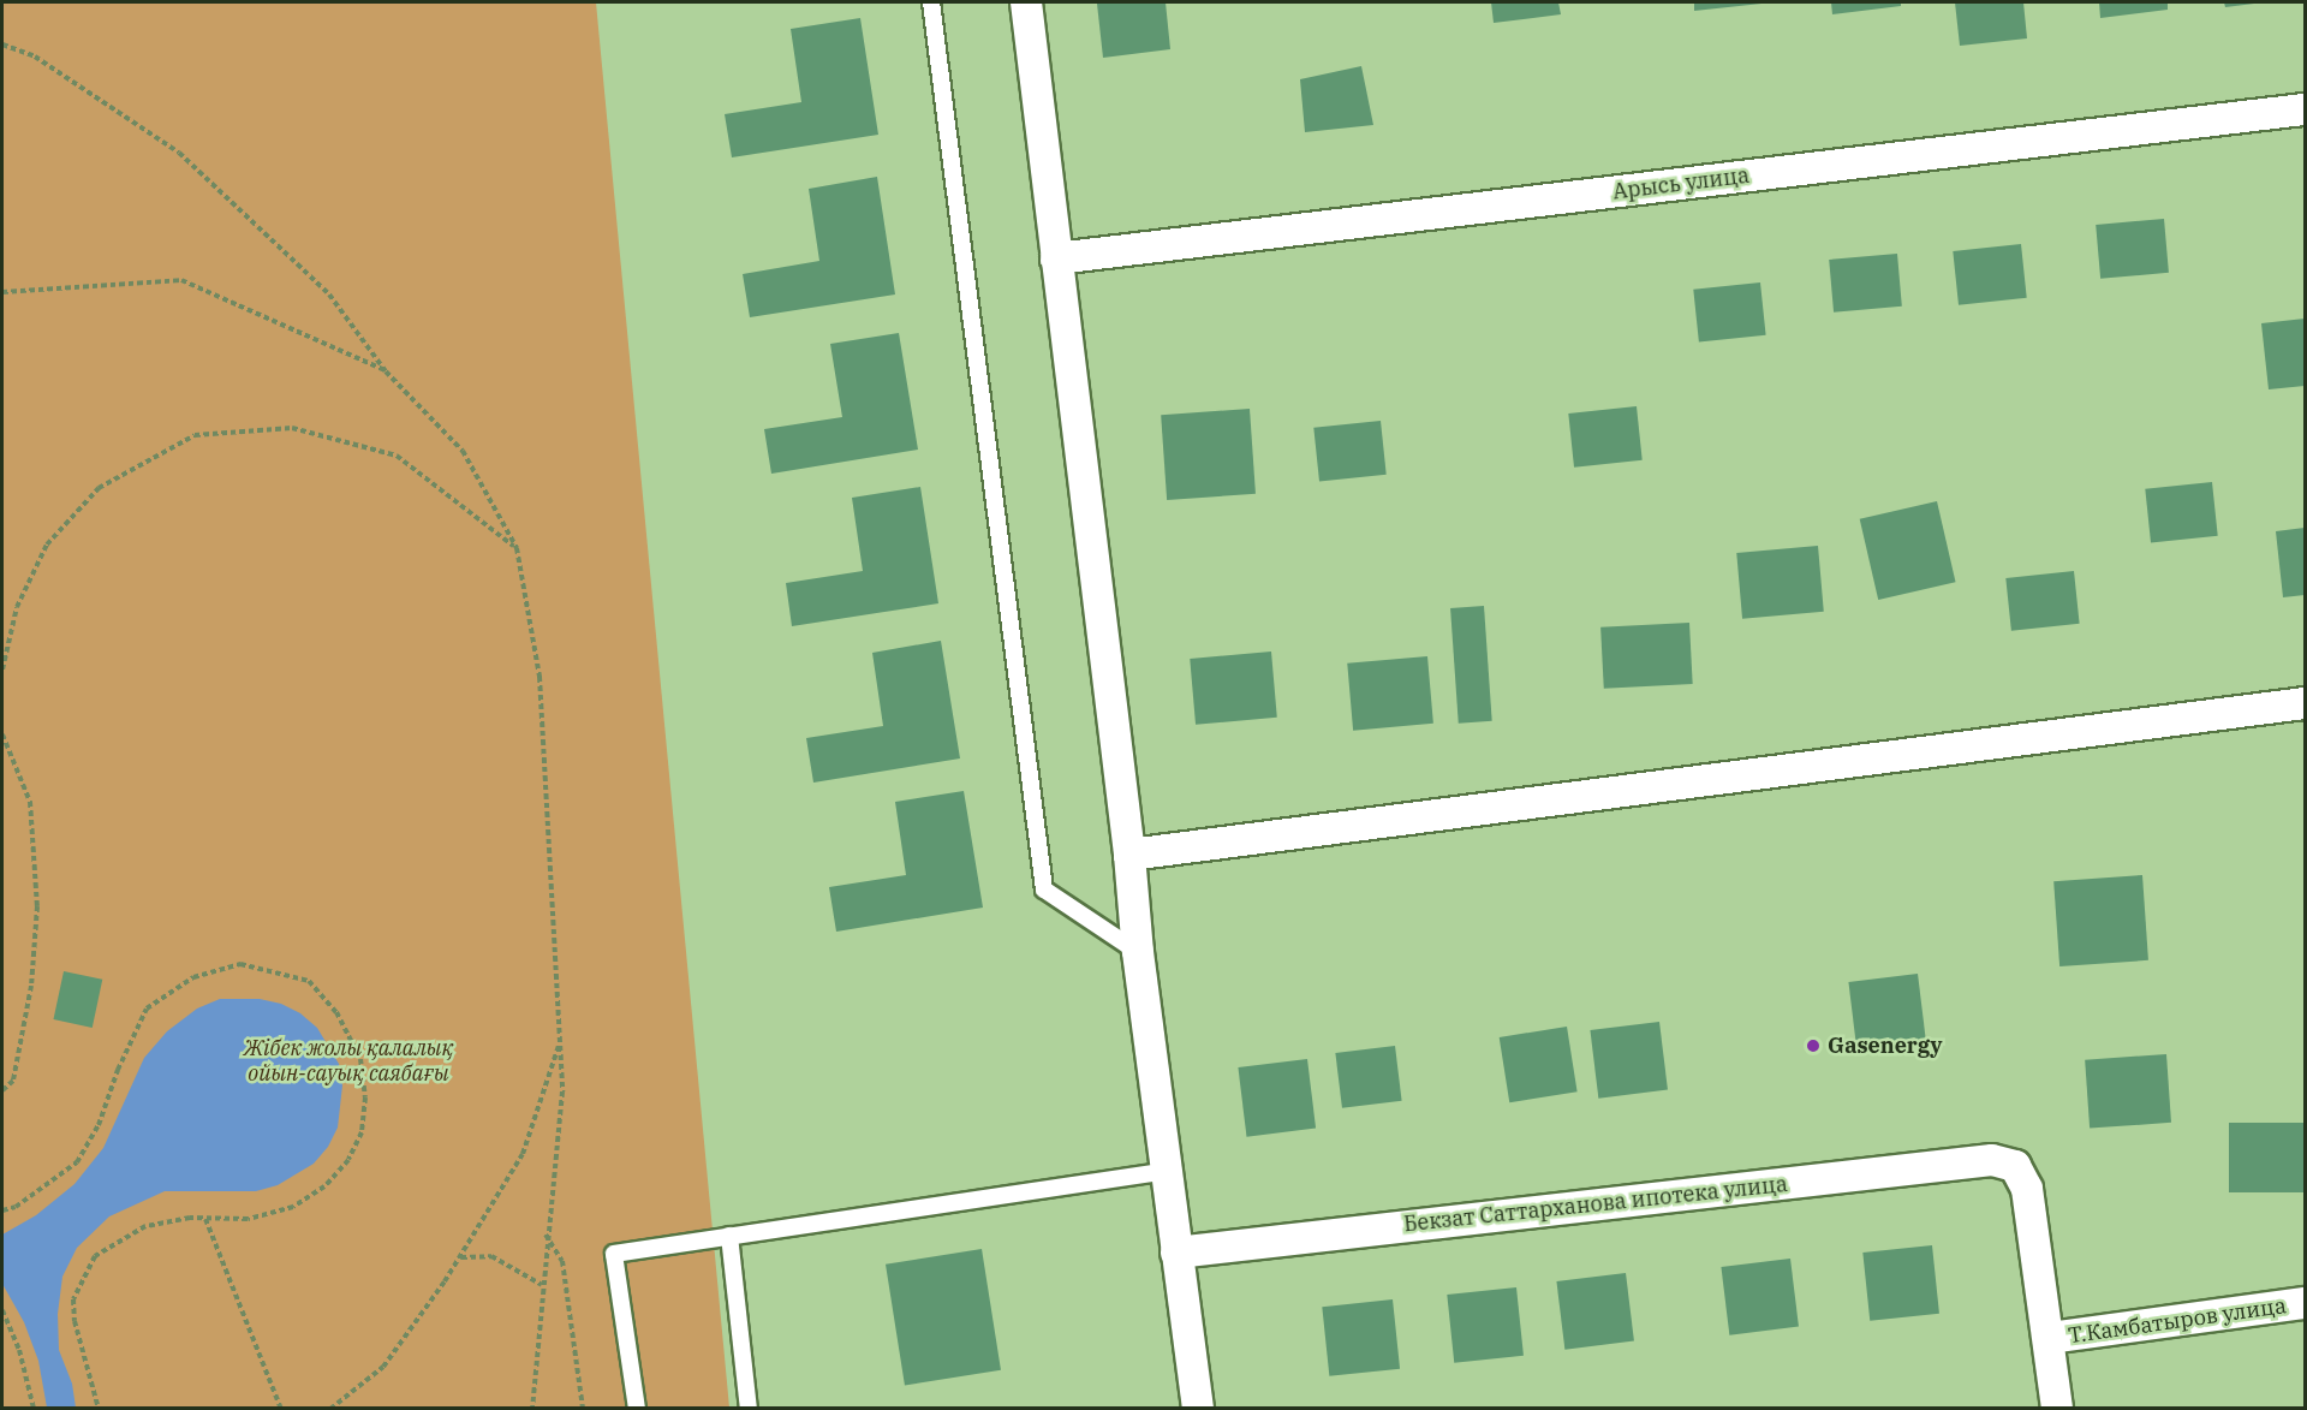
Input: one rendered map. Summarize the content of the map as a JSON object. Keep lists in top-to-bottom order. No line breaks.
{"streets":{"street":["Арысь улица","Бекзат Саттарханова ипотека улица","Т.Камбатыров улица"]},"crossings":[["Бекзат Саттарханова ипотека улица","Т.Камбатыров улица"]],"parks":["Жібек жолы қалалық ойын-сауық саябағы"],"places":["Gasenergy"]}
